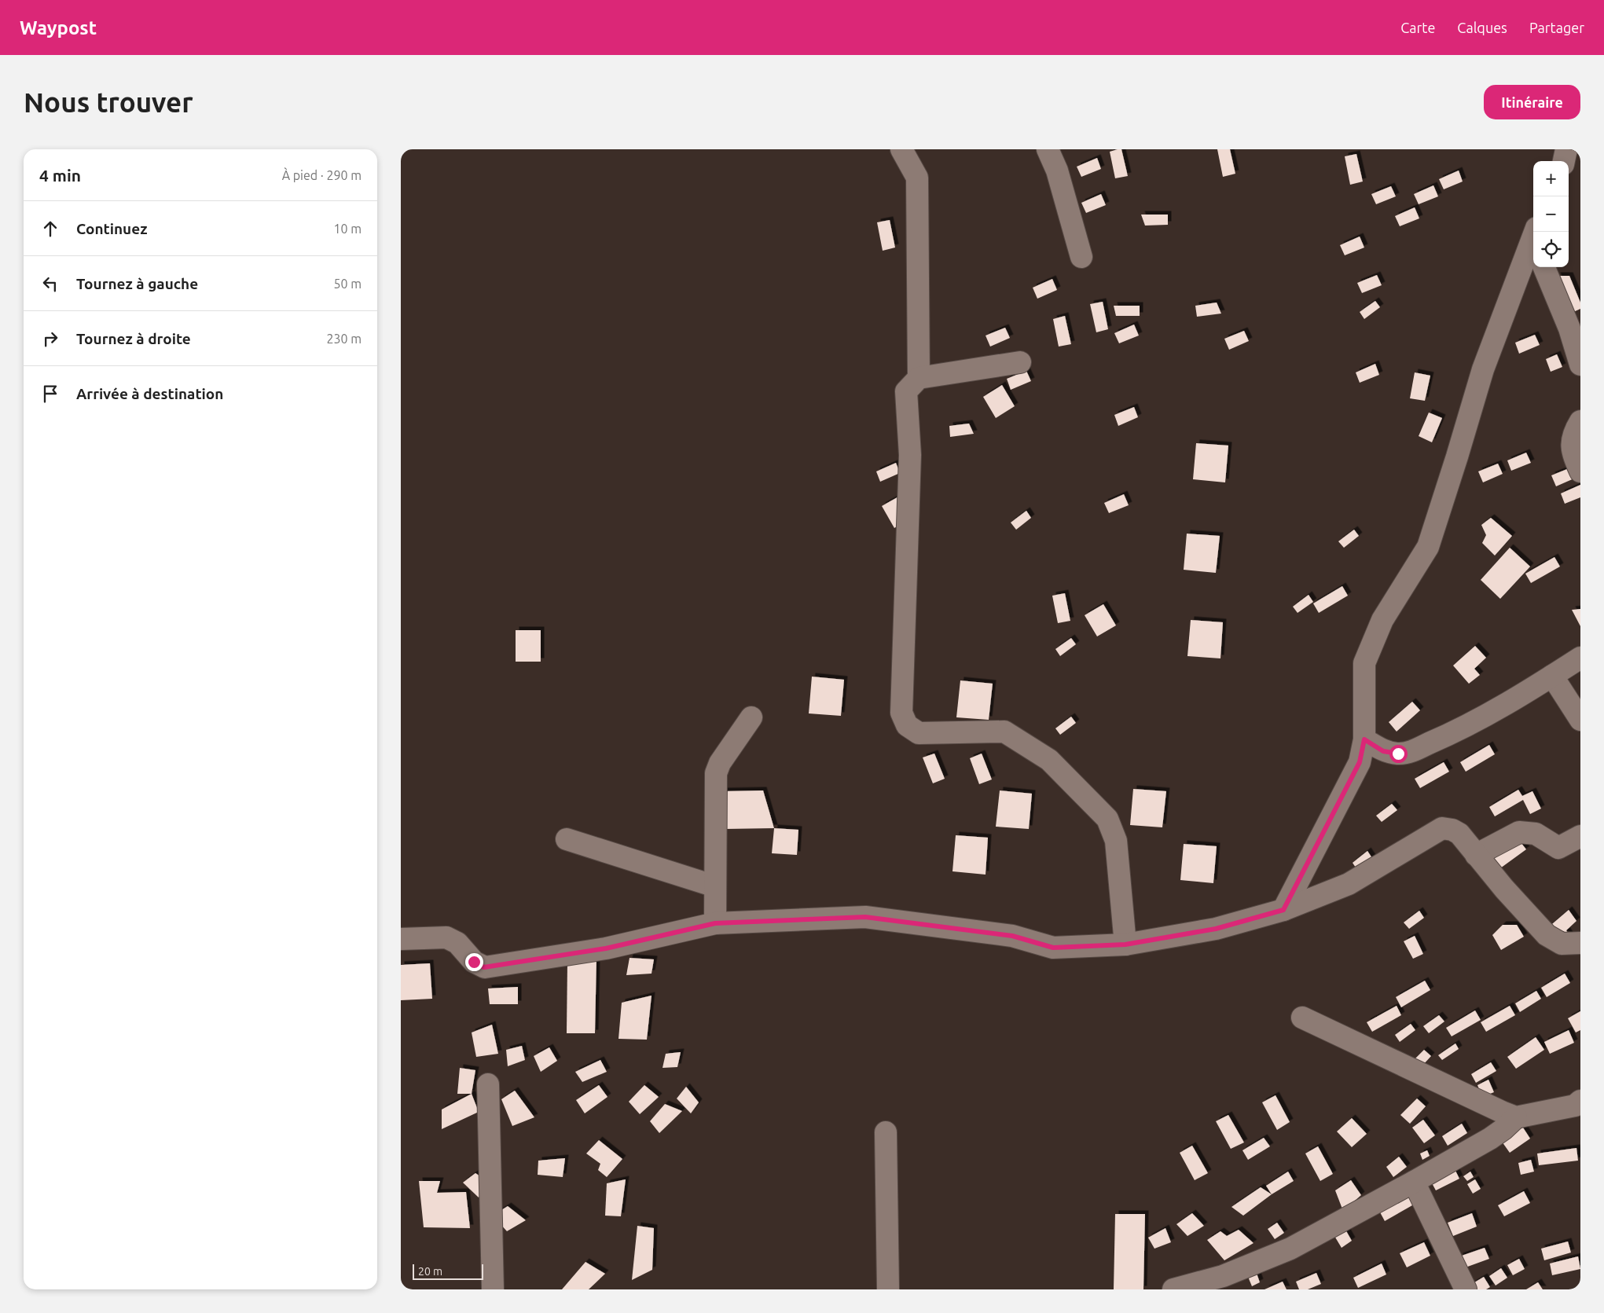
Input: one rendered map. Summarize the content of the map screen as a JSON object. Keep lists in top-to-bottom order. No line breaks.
{"scale_bar":"20 m","page":{"header":"Waypost","nav":["Carte","Calques","Partager"],"buttons":"Itinéraire","title":"Nous trouver","heading":["4 min","À pied · 290 m"],"map_buttons":["+","−"],"list":[["Continuez","10 m"],["Tournez à gauche","50 m"],["Tournez à droite","230 m"],"Arrivée à destination"],"scale":"20 m"}}
